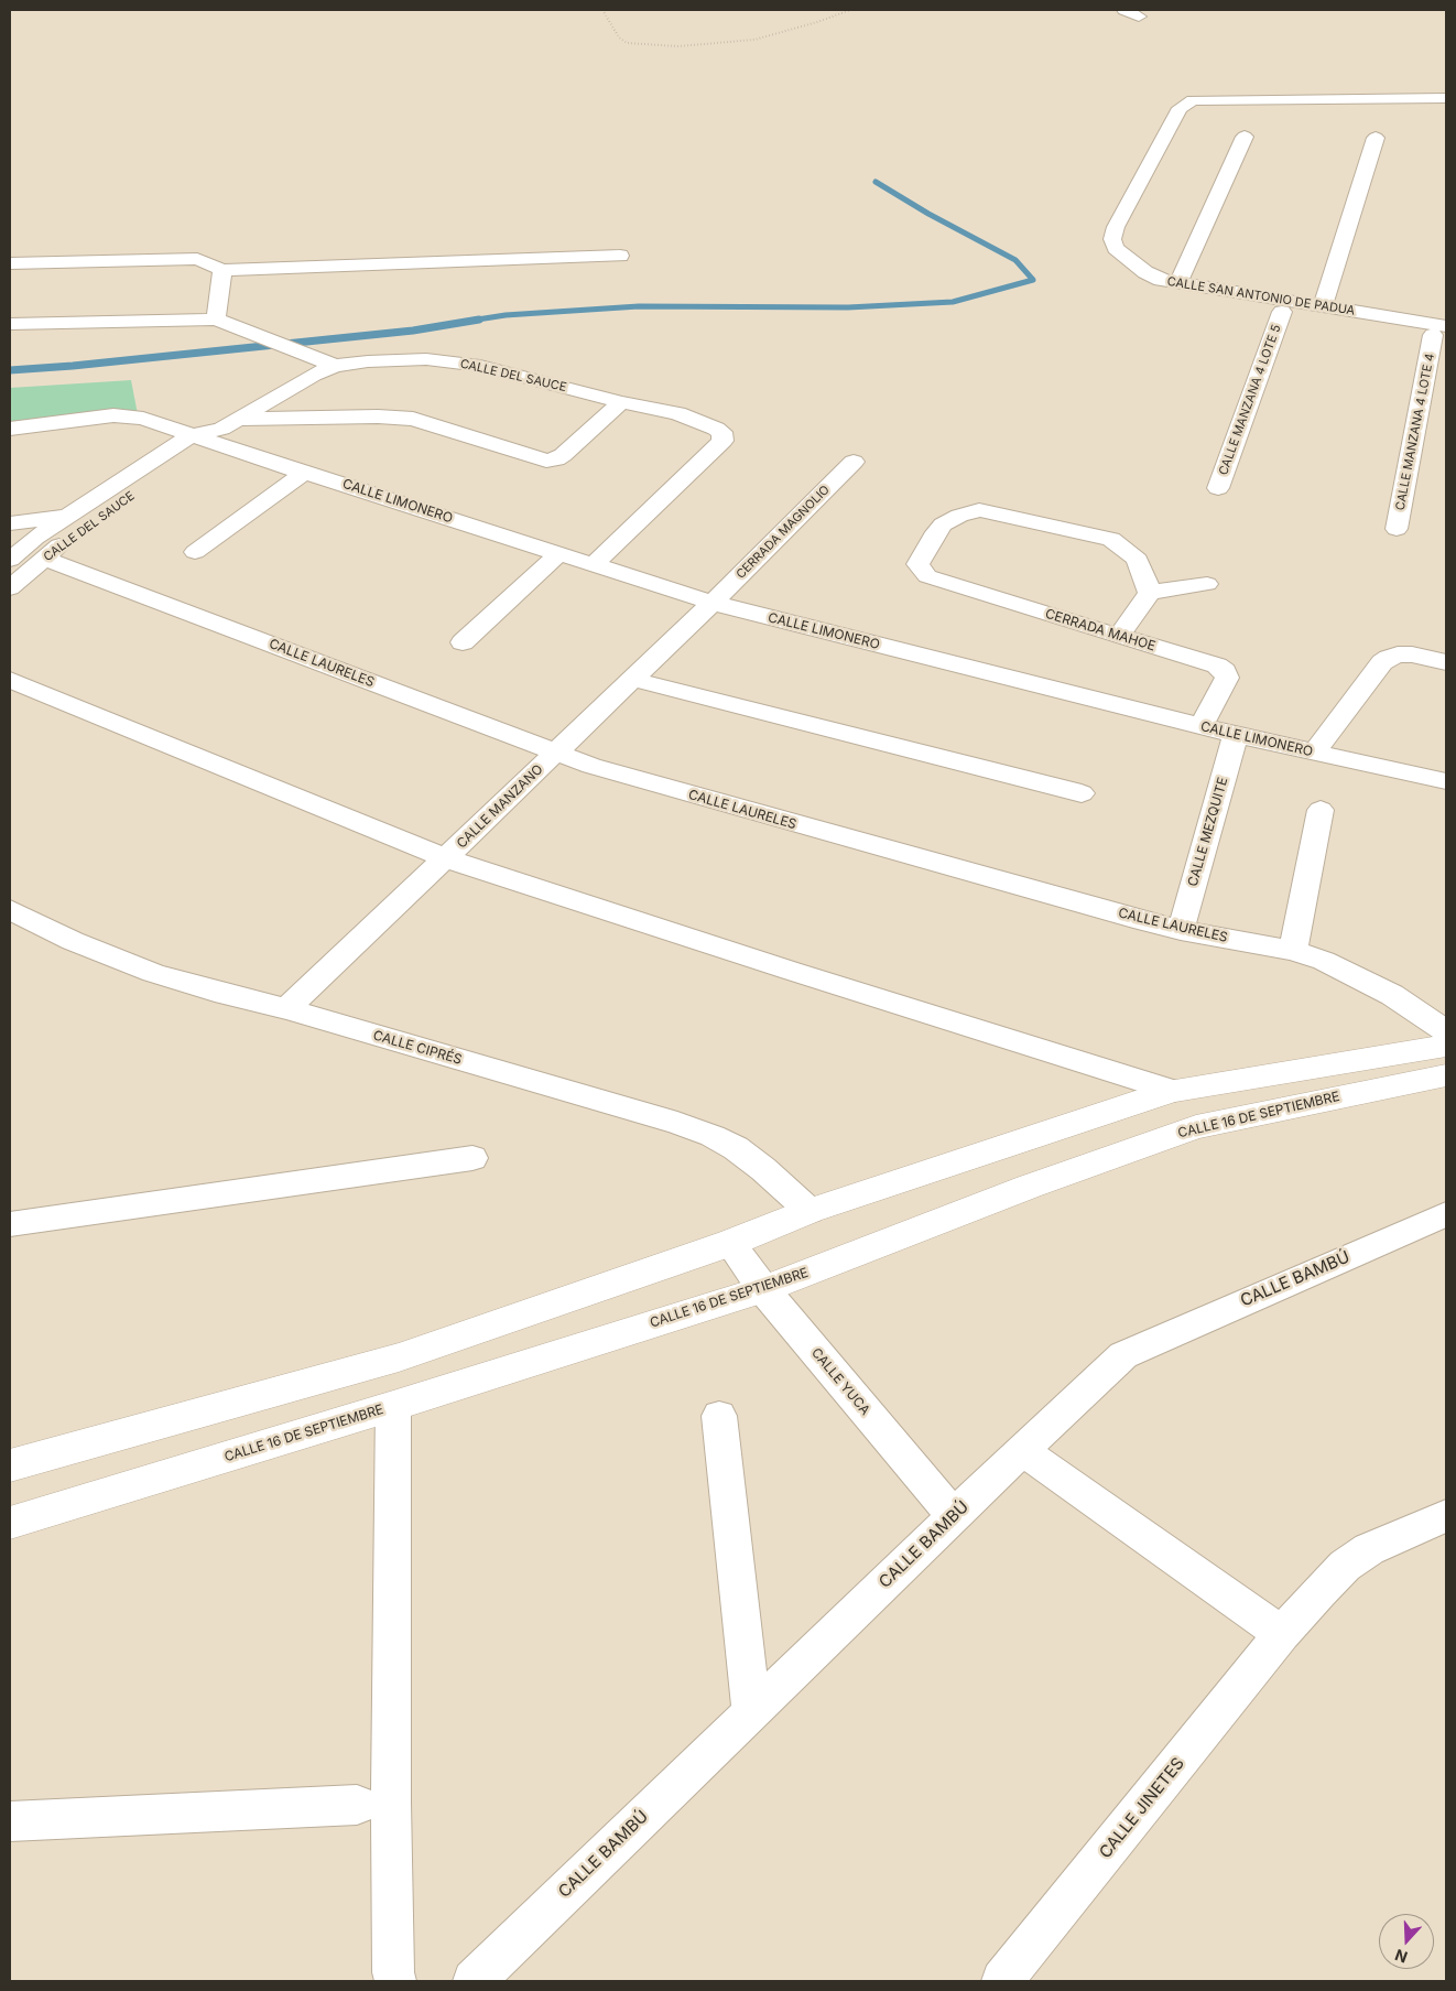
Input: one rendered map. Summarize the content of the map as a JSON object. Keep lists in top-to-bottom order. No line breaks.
{"streets":{"main road":["CALLE 16 DE SEPTIEMBRE"],"street":["CALLE SAN ANTONIO DE PADUA","CALLE DEL SAUCE","CALLE MANZANA 4 LOTE 5","CALLE MANZANA 4 LOTE 4","CALLE LIMONERO","CERRADA MAGNOLIO","CERRADA MAHOE","CALLE LAURELES","CALLE MANZANO","CALLE MEZQUITE","CALLE CIPRÉS","CALLE BAMBÚ","CALLE YUCA","CALLE JINETES"]},"crossings":[["CALLE SAN ANTONIO DE PADUA","CALLE MANZANA 4 LOTE 5"],["CALLE SAN ANTONIO DE PADUA","CALLE MANZANA 4 LOTE 4"],["CALLE DEL SAUCE","CALLE LIMONERO"],["CALLE DEL SAUCE","CALLE LAURELES"],["CALLE LIMONERO","CERRADA MAGNOLIO"],["CALLE LIMONERO","CERRADA MAHOE"],["CALLE LIMONERO","CALLE MANZANO"],["CALLE LIMONERO","CALLE MEZQUITE"],["CERRADA MAGNOLIO","CALLE MANZANO"],["CALLE LAURELES","CALLE MANZANO"],["CALLE LAURELES","CALLE MEZQUITE"],["CALLE MANZANO","CALLE CIPRÉS"],["CALLE 16 DE SEPTIEMBRE","CALLE YUCA"],["CALLE BAMBÚ","CALLE YUCA"]],"north":"bottom"}
